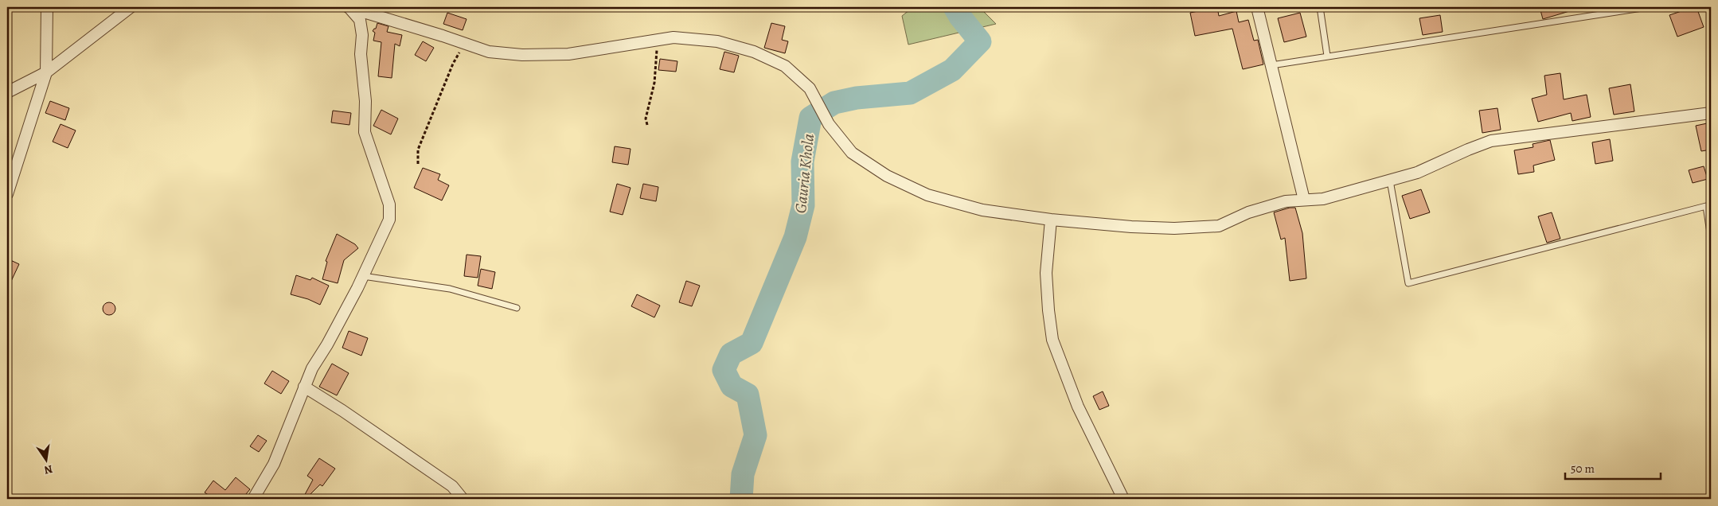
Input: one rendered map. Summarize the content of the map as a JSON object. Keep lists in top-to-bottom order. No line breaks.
{"water":["Gauria Khola"],"scale_bar":"50 m","north":"bottom"}
